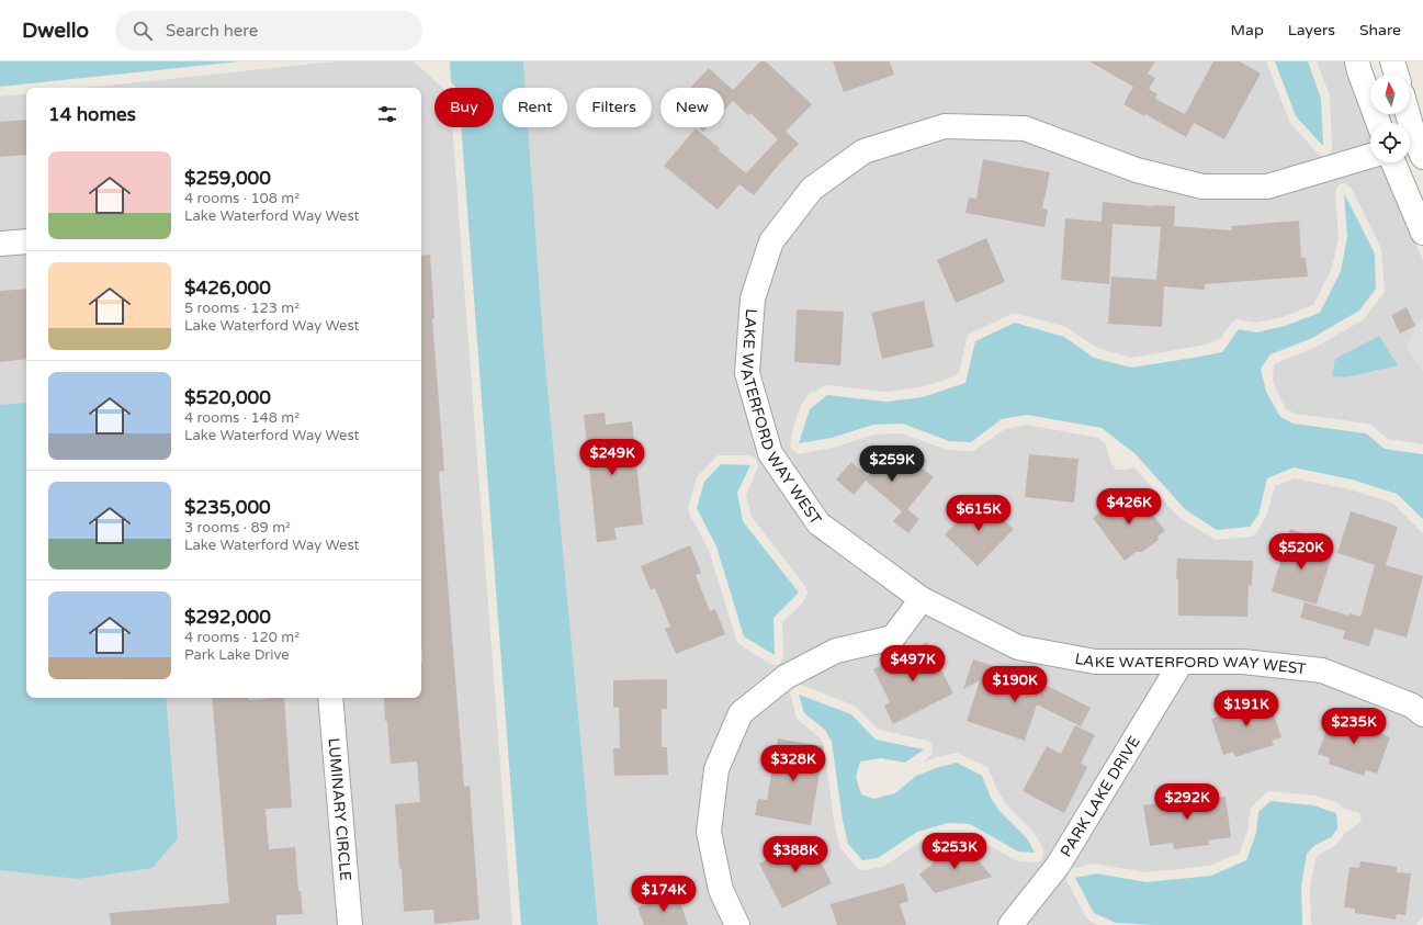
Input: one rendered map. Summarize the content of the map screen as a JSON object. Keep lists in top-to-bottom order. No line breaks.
{"streets":{"street":["LAKE WATERFORD WAY WEST","PARK LAKE DRIVE","LUMINARY CIRCLE"]},"crossings":[["LAKE WATERFORD WAY WEST","PARK LAKE DRIVE"]],"north":"top","page":{"header":"Dwello","search":"Search here","nav":["Map","Layers","Share"],"chip":["Buy","Rent","Filters","New"],"heading":"14 homes","list":[{"name":"$259,000","note":"4 rooms · 108 m² · Lake Waterford Way West"},{"name":"$426,000","note":"5 rooms · 123 m² · Lake Waterford Way West"},{"name":"$520,000","note":"4 rooms · 148 m² · Lake Waterford Way West"},{"name":"$235,000","note":"3 rooms · 89 m² · Lake Waterford Way West"},{"name":"$292,000","note":"4 rooms · 120 m² · Park Lake Drive"}],"price":["$249K","$259K","$426K","$615K","$520K","$497K","$190K","$191K","$235K","$328K","$292K","$253K","$388K","$174K"]}}
